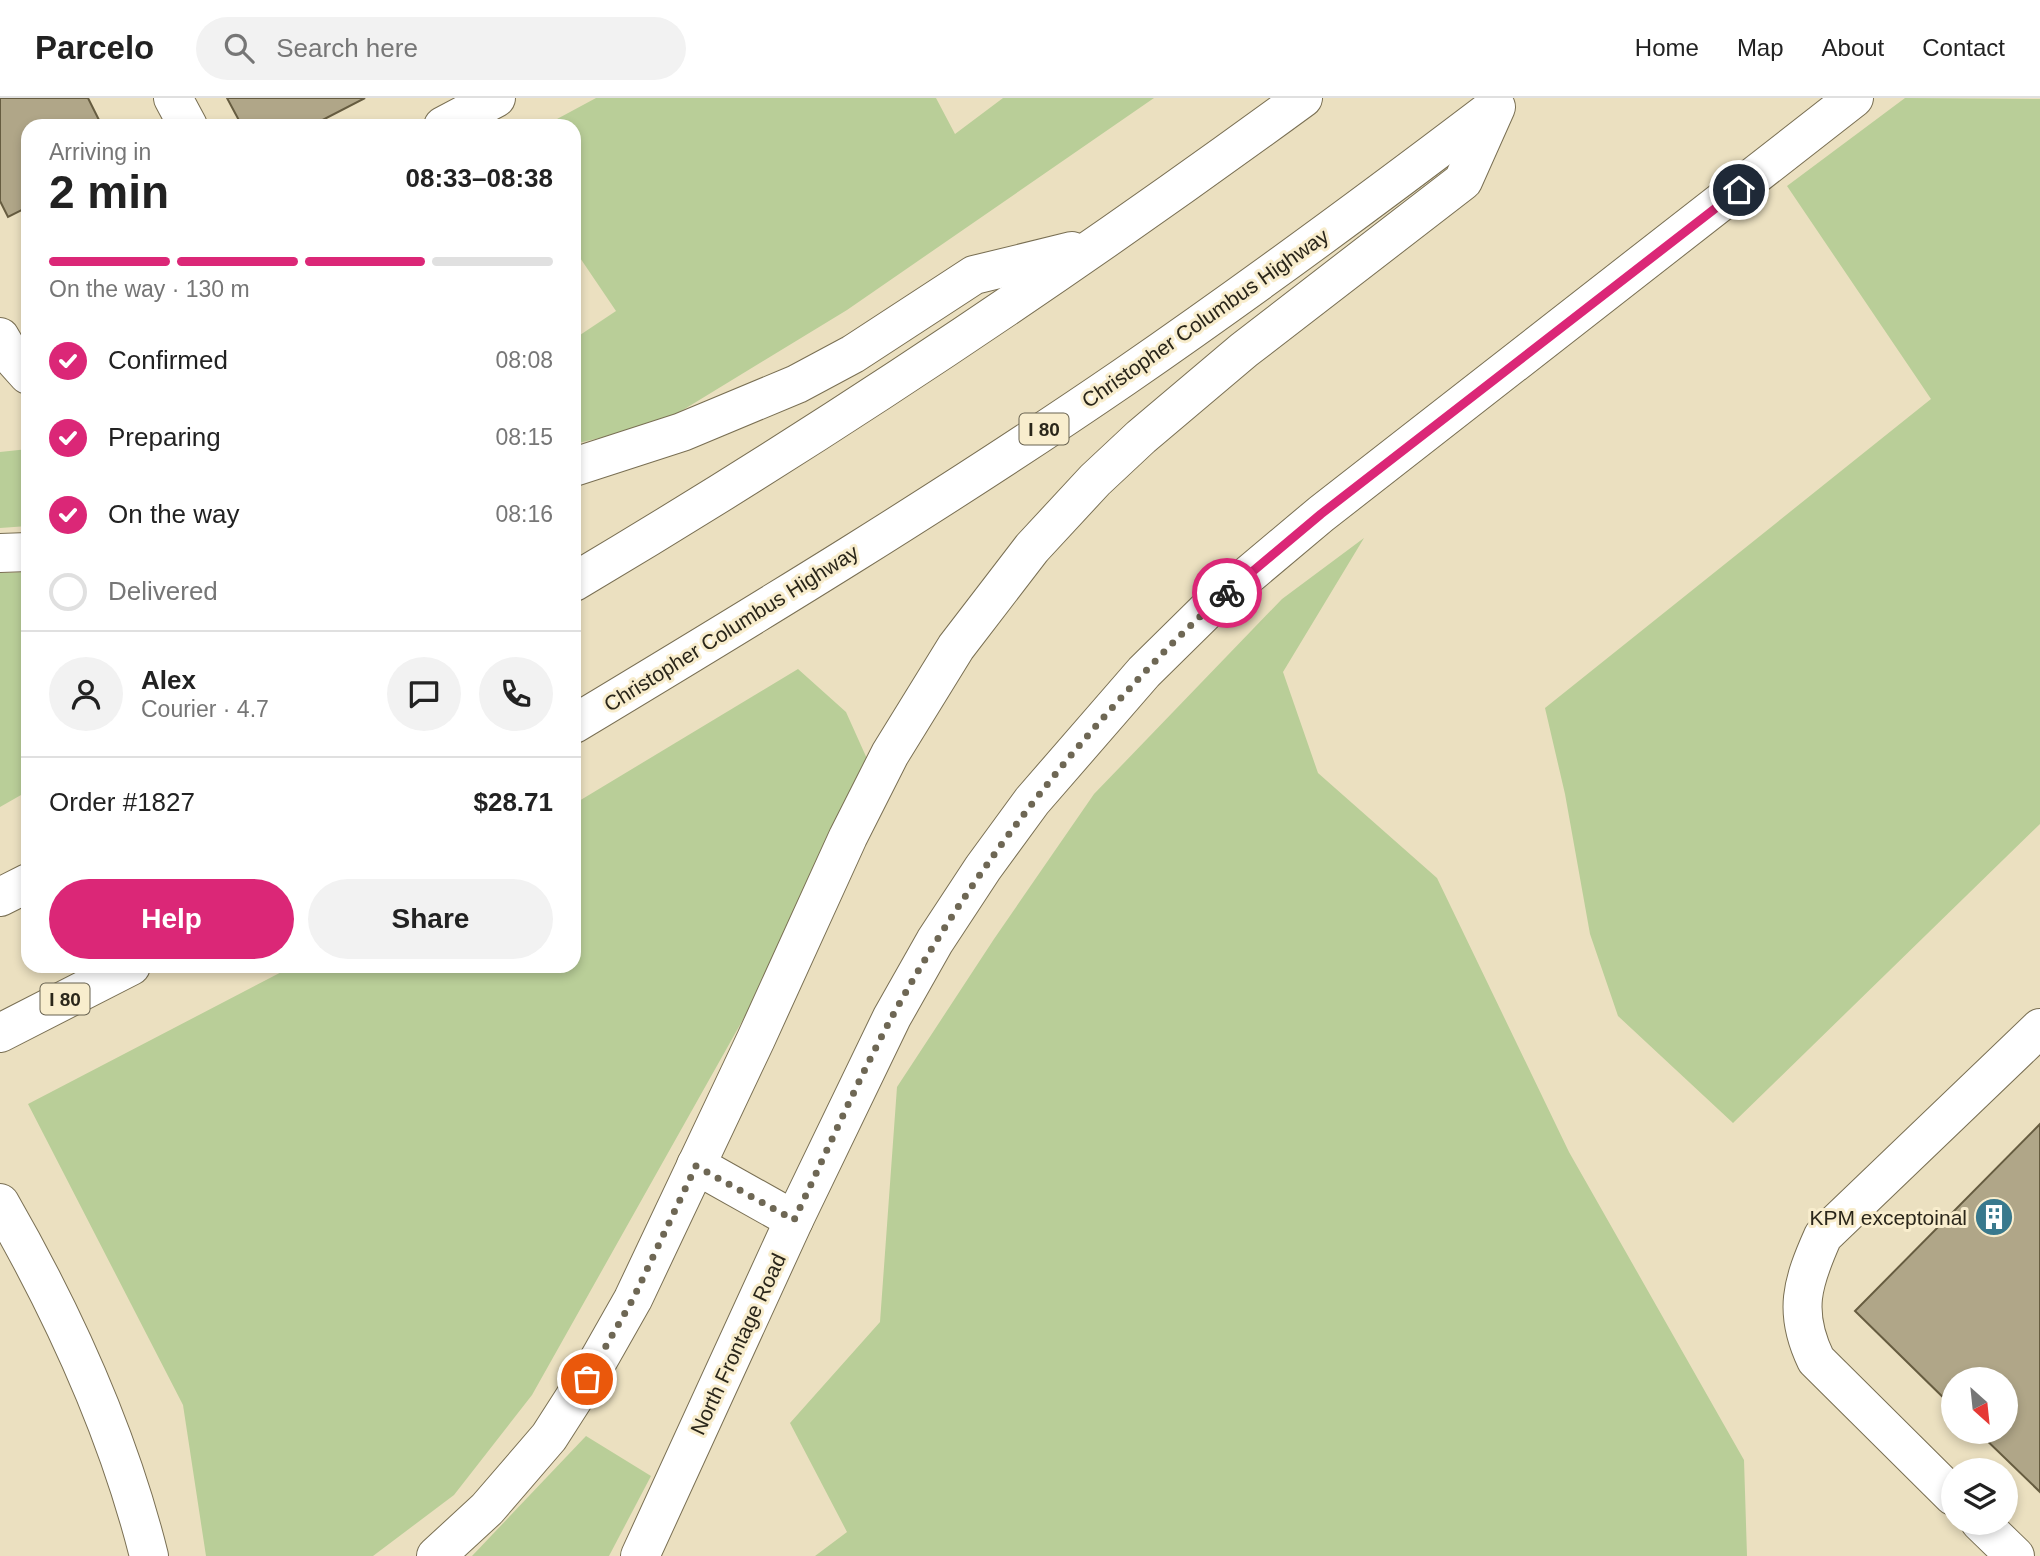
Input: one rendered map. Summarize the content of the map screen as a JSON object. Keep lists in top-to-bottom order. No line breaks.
{"streets":{"main road":["Christopher Columbus Highway","I 80","North Frontage Road"]},"places":{"building":["KPM exceptoinal"]},"north":"bottom right","page":{"header":"Parcelo","search":"Search here","nav":["Home","Map","About","Contact"],"heading":["2 min","Arriving in","08:33–08:38"],"panel":["Alex","Courier · 4.7","Order #1827","$28.71"],"bar":"On the way · 130 m","list":[["Confirmed","08:08"],["Preparing","08:15"],["On the way","08:16"],"Delivered"],"buttons":["Help","Share"]}}
